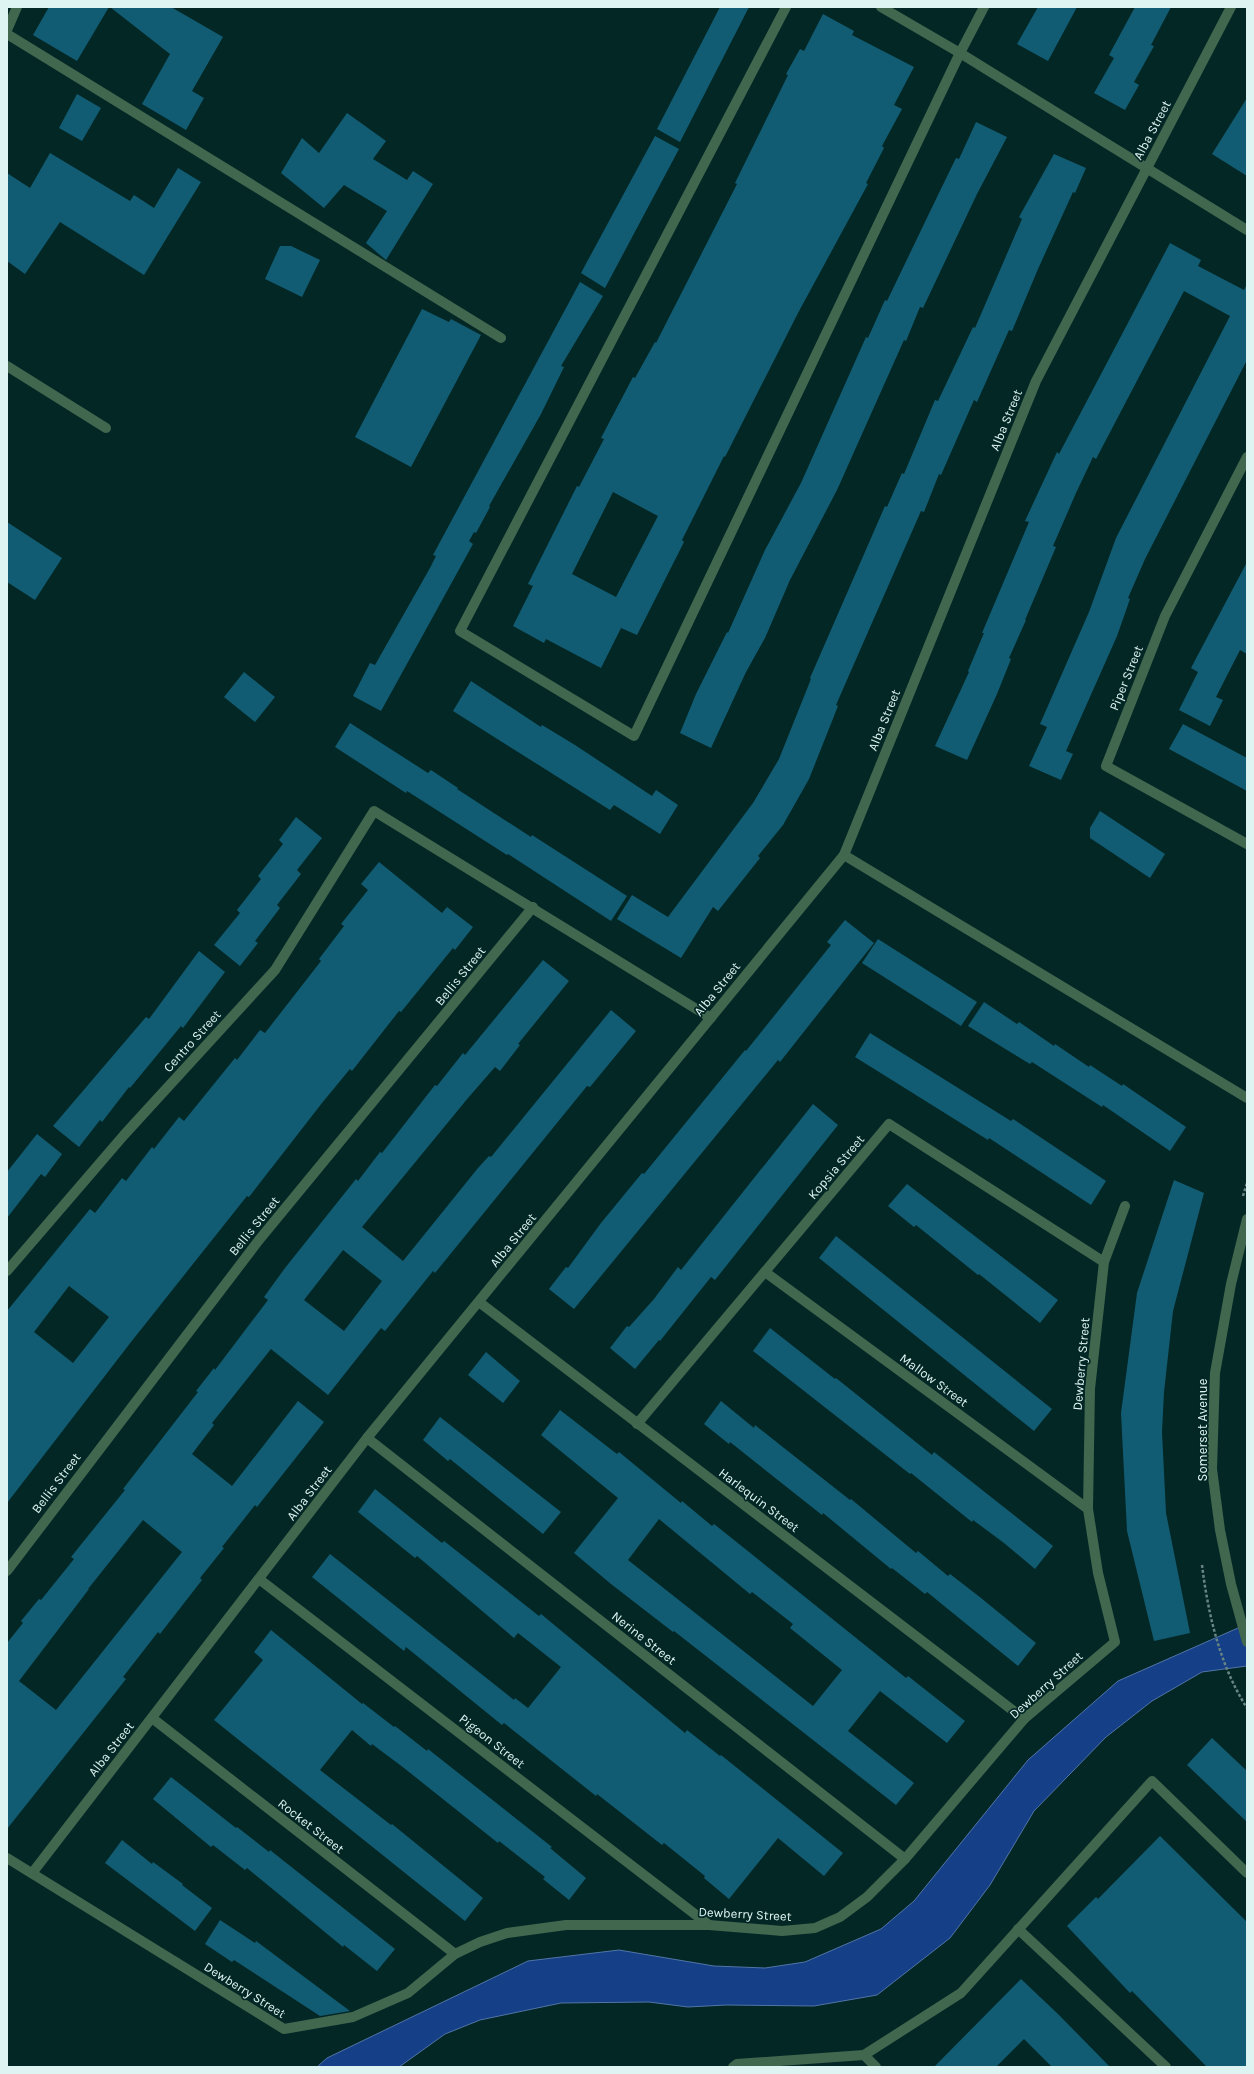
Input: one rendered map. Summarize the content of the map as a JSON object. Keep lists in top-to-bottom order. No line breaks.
{"streets":{"street":["Alba Street","Piper Street","Bellis Street","Centro Street","Kopsia Street","Dewberry Street","Mallow Street","Somerset Avenue","Harlequin Street","Nerine Street","Pigeon Street","Rocket Street"]},"crossings":[["Alba Street","Dewberry Street"],["Alba Street","Harlequin Street"],["Alba Street","Nerine Street"],["Alba Street","Pigeon Street"],["Alba Street","Rocket Street"],["Bellis Street","Centro Street"],["Kopsia Street","Dewberry Street"],["Kopsia Street","Mallow Street"],["Kopsia Street","Harlequin Street"],["Dewberry Street","Mallow Street"],["Dewberry Street","Harlequin Street"],["Dewberry Street","Nerine Street"],["Dewberry Street","Pigeon Street"],["Dewberry Street","Rocket Street"]]}
